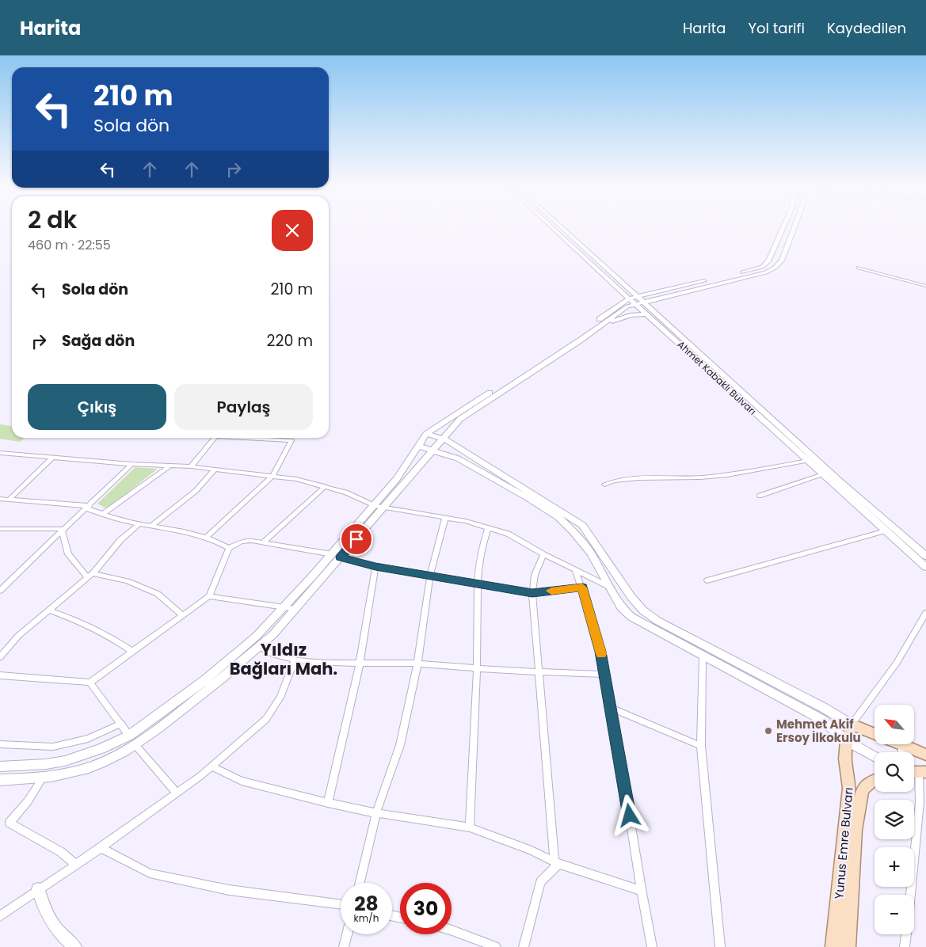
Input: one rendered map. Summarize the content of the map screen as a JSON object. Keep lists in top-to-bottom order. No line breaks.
{"streets":{"main road":["Yunus Emre Bulvarı"],"street":["Ahmet Kabaklı Bulvarı"]},"districts":["Yıldız Bağları Mah."],"places":["Mehmet Akif Ersoy İlkokulu"],"north":"top left","page":{"header":"Harita","nav":["Harita","Yol tarifi","Kaydedilen"],"turn":["210 m","Sola dön"],"heading":["2 dk","460 m · 22:55"],"list":[{"name":"Sola dön","value":"210 m"},{"name":"Sağa dön","value":"220 m"}],"buttons":["Çıkış","Paylaş"],"map_buttons":["+","−"],"speed":"28 km/h","limit":"30"}}
